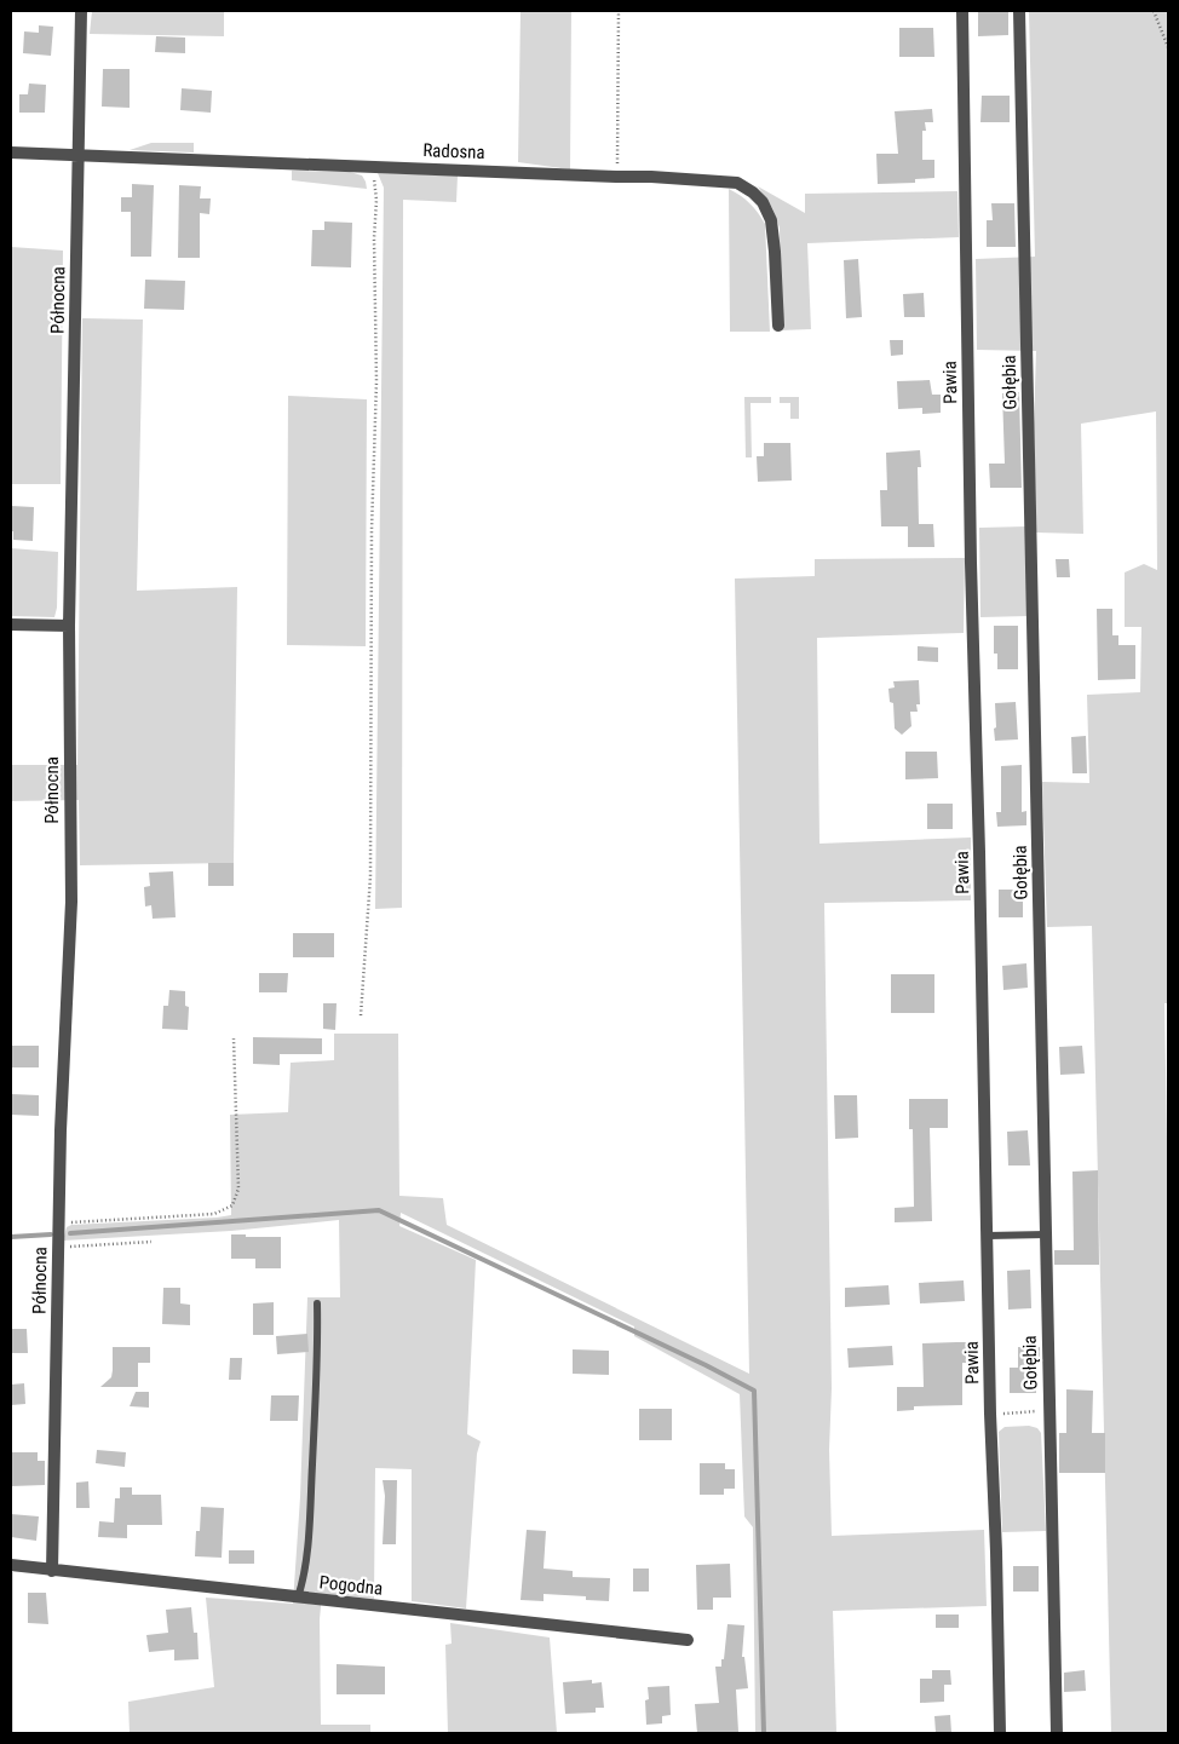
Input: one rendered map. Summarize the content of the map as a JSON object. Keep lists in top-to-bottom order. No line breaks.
{"streets":{"street":["Radosna","Północna","Pawia","Gołębia","Pogodna"]},"crossings":[["Radosna","Północna"],["Północna","Pogodna"]]}
